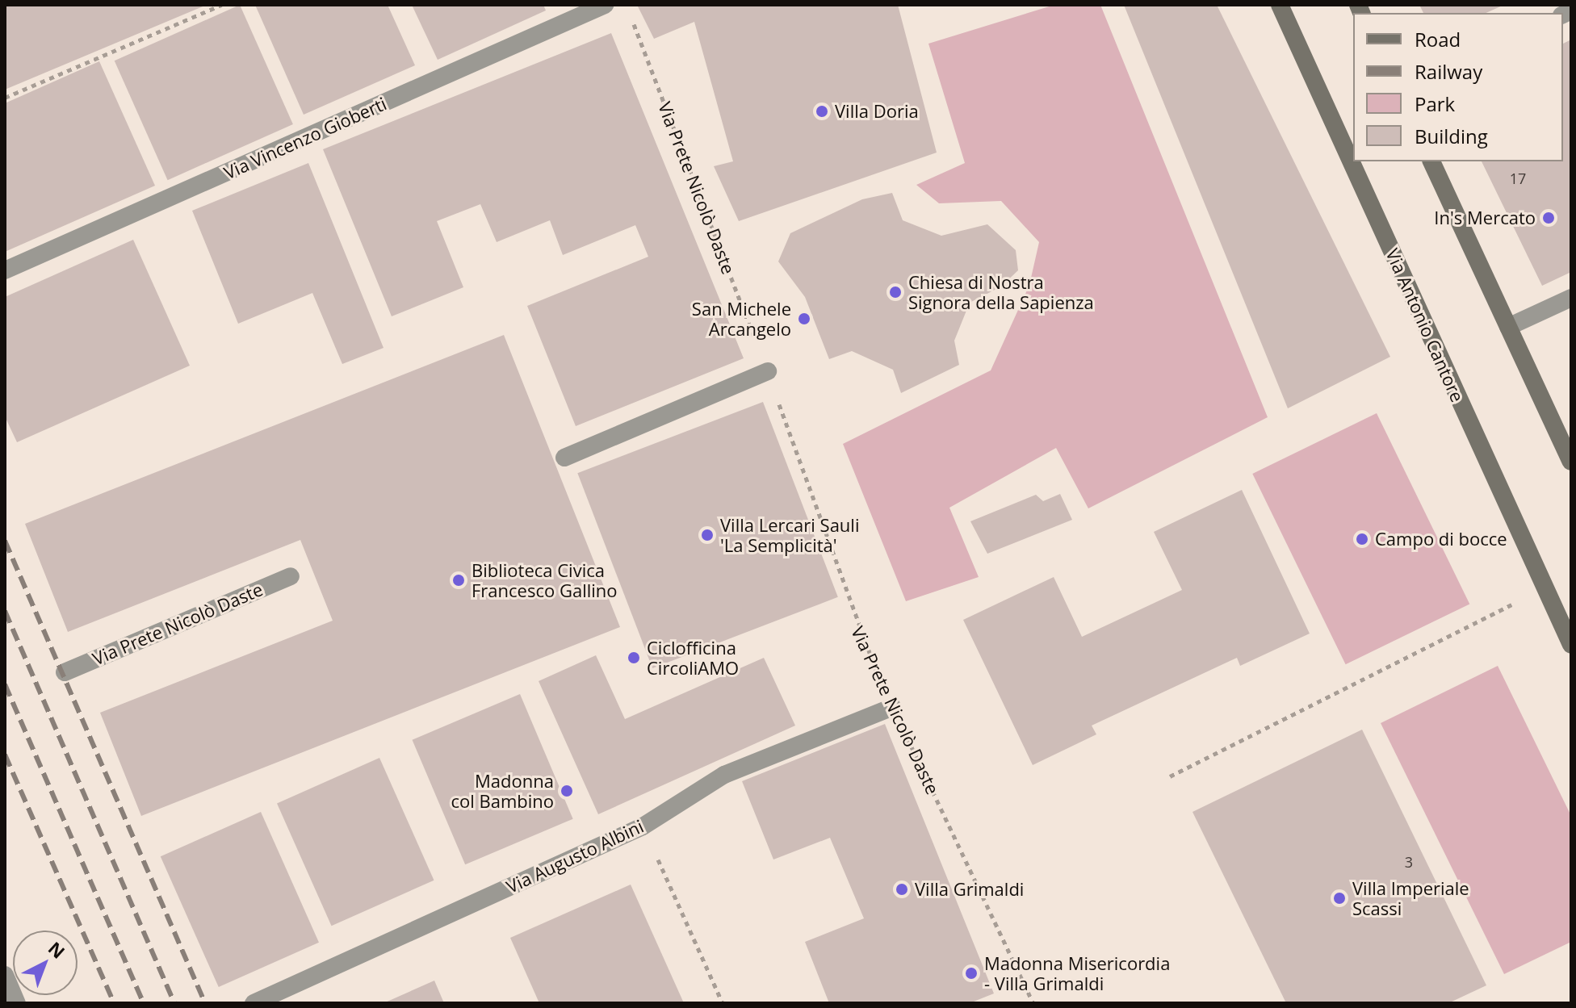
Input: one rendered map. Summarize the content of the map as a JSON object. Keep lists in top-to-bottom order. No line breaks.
{"streets":{"main road":["Via Antonio Cantore"],"street":["Via Vincenzo Gioberti","Via Prete Nicolò Daste","Via Augusto Albini"]},"crossings":[["Via Prete Nicolò Daste","Via Augusto Albini"]],"places":["Villa Doria","In's Mercato","Chiesa di Nostra Signora della Sapienza","San Michele Arcangelo","Villa Lercari Sauli 'La Semplicità'","Campo di bocce","Biblioteca Civica Francesco Gallino","Ciclofficina CircoliAMO","Madonna col Bambino","Villa Grimaldi","Villa Imperiale Scassi","Madonna Misericordia - Villa Grimaldi"],"house_numbers":["17","3"],"legend":["Road","Railway","Park","Building"],"north":"top right"}
